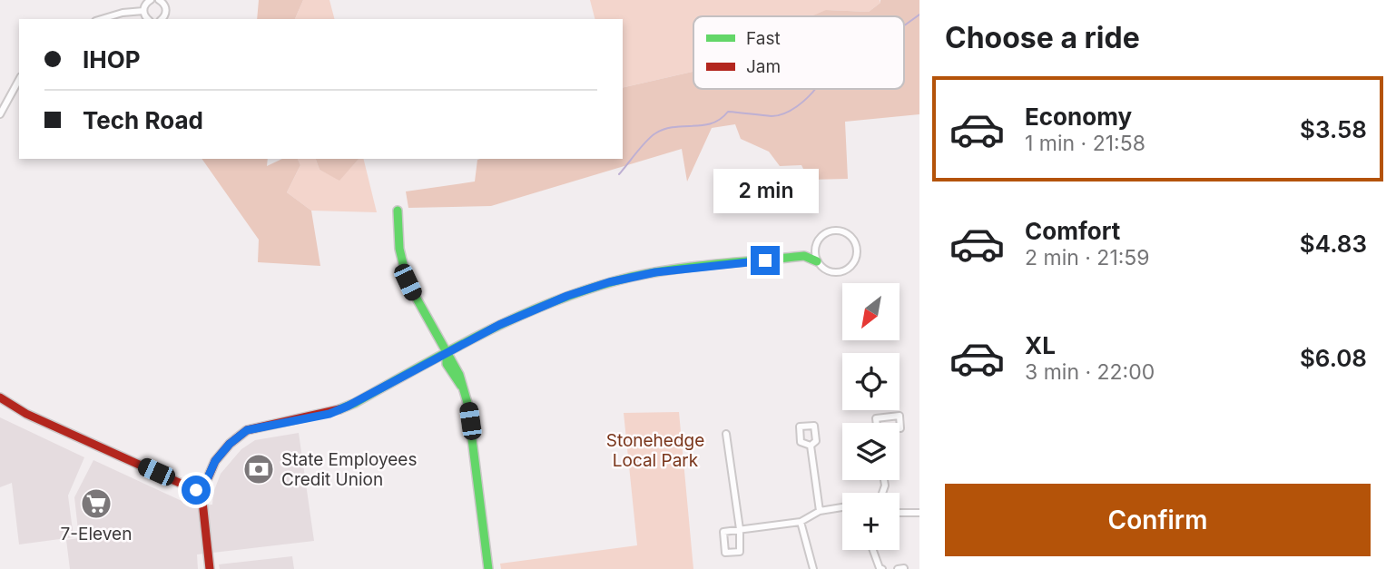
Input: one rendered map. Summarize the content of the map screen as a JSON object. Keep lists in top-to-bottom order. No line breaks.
{"parks":["Stonehedge Local Park"],"places":{"bank":["State Employees Credit Union"],"supermarket":["7-Eleven"]},"legend":["Fast","Jam"],"north":"bottom left","page":{"heading":"Choose a ride","banner":["IHOP","Tech Road"],"list":[{"name":"Economy","note":"1 min · 21:58","value":"$3.58"},{"name":"Comfort","note":"2 min · 21:59","value":"$4.83"},{"name":"XL","note":"3 min · 22:00","value":"$6.08"}],"bubble":"2 min","map_buttons":"+","buttons":"Confirm"}}
